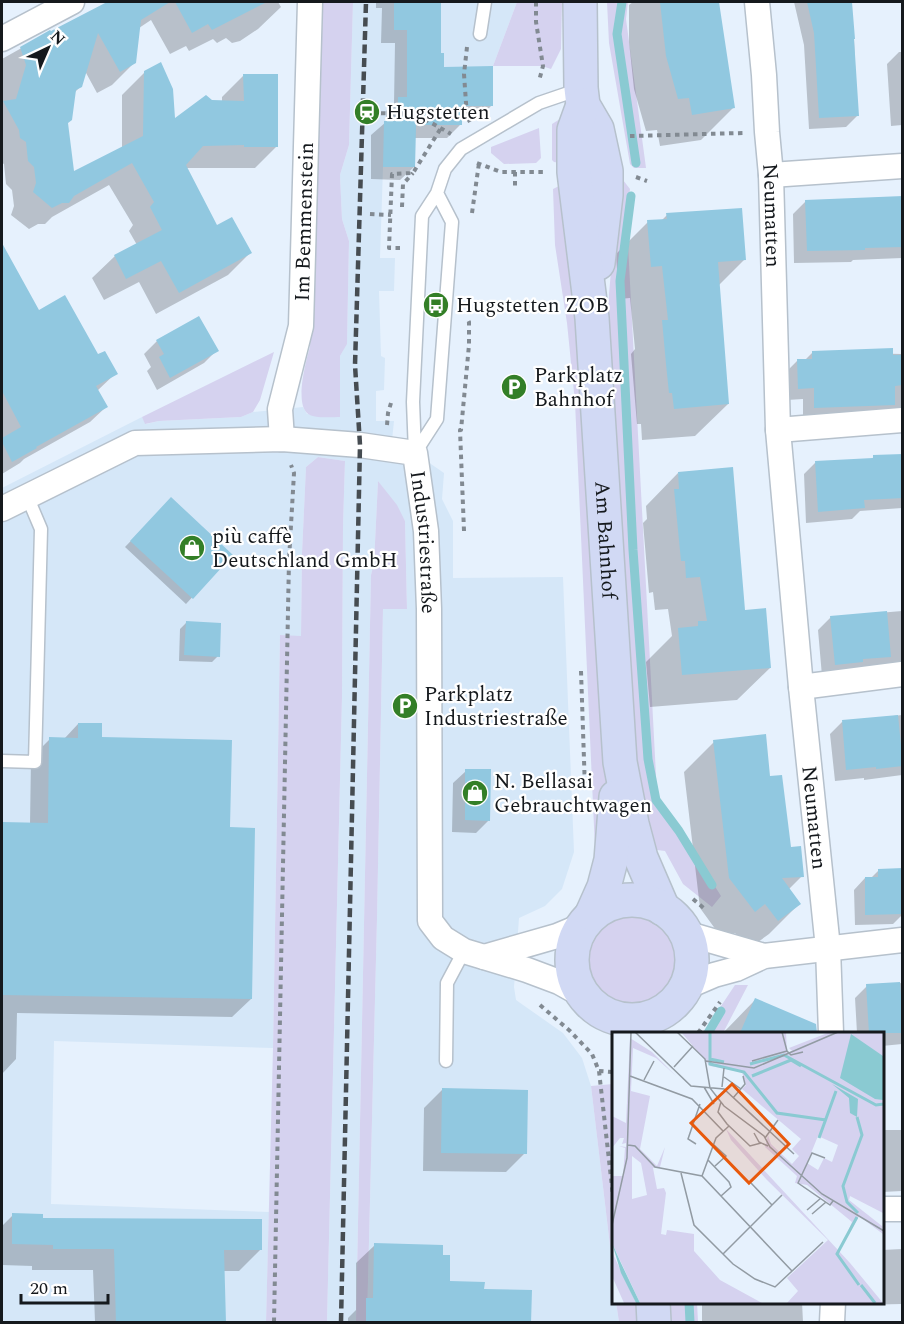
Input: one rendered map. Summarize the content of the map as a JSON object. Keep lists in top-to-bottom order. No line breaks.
{"streets":{"main road":["Am Bahnhof"],"street":["Neumatten","Im Bemmenstein","Industriestraße"]},"crossings":[["Im Bemmenstein","Industriestraße"],["Am Bahnhof","Industriestraße"]],"places":{"station":["Hugstetten"],"bus stop":["Hugstetten ZOB"],"parking":["Parkplatz Bahnhof","Parkplatz Industriestraße"],"shop":["più caffè Deutschland GmbH","N. Bellasai Gebrauchtwagen"]},"scale_bar":"20 m","north":"top right"}
